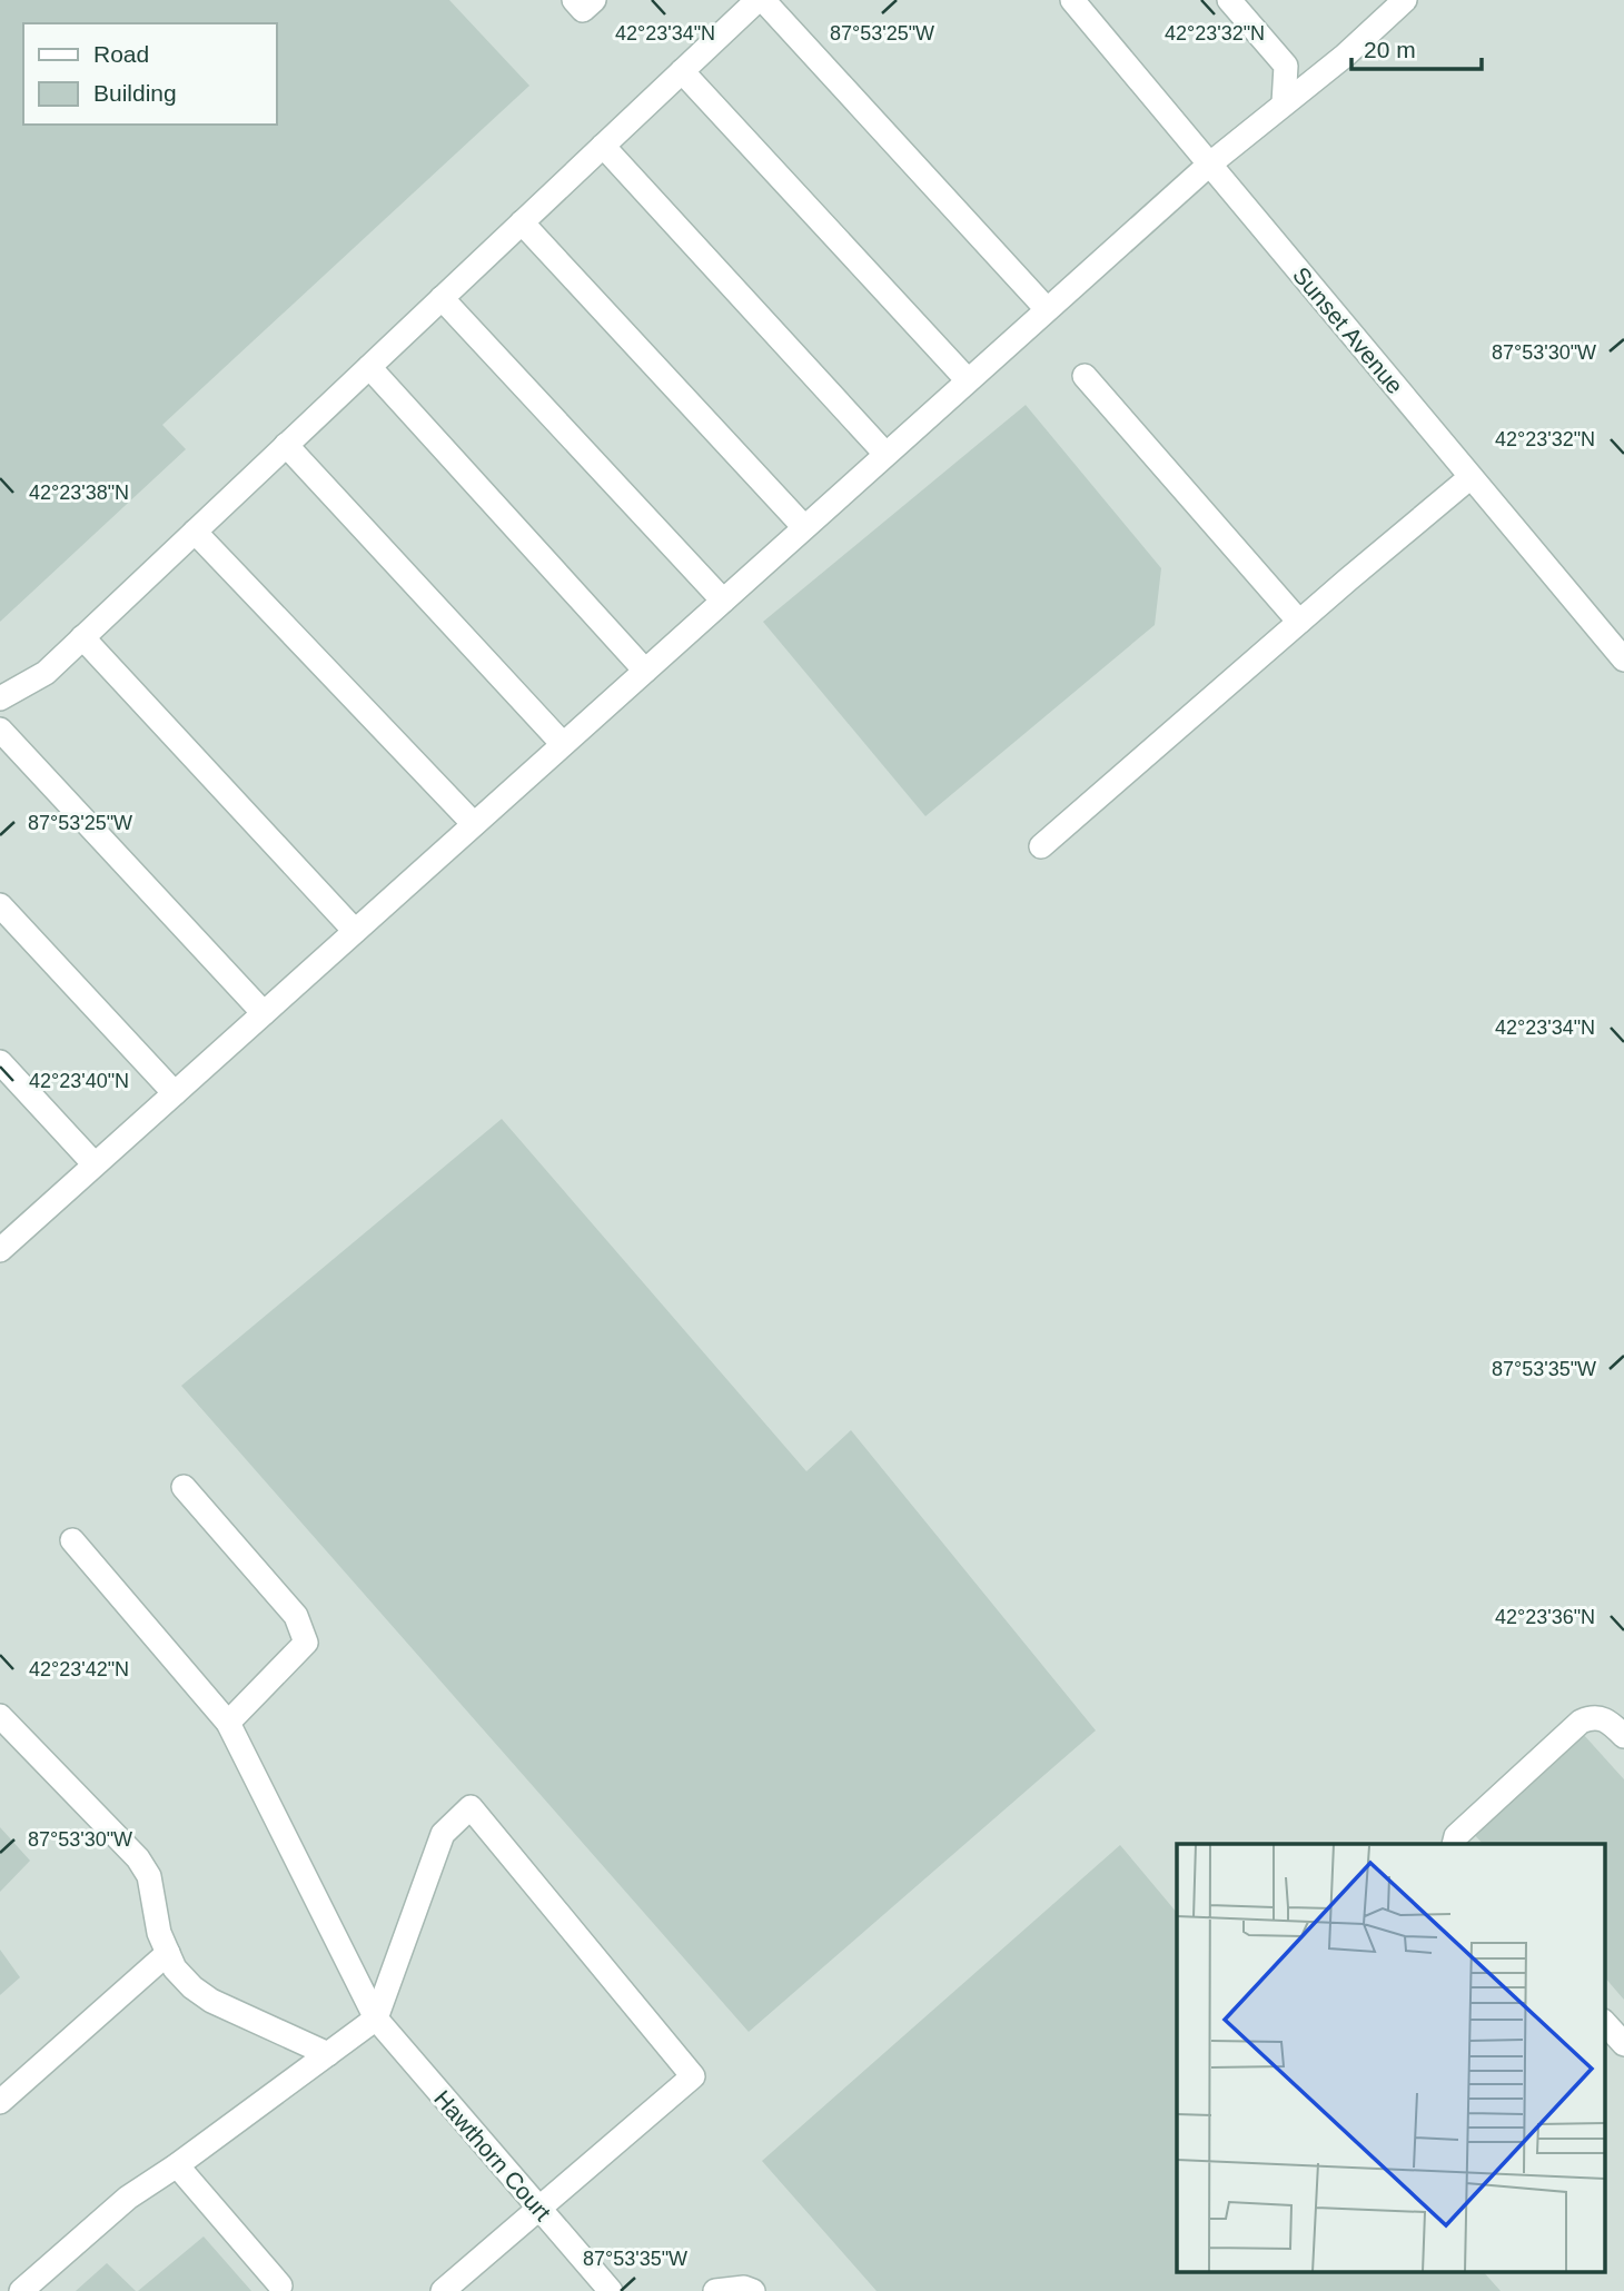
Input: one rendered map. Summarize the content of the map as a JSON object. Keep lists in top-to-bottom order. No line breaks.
{"streets":{"street":["Sunset Avenue","Hawthorn Court"]},"legend":["Road","Building"],"scale_bar":"20 m","coordinates":["87°53'25\"W","42°23'34\"N","42°23'32\"N","87°53'30\"W","42°23'38\"N","42°23'40\"N","87°53'35\"W","42°23'36\"N","42°23'42\"N"]}
